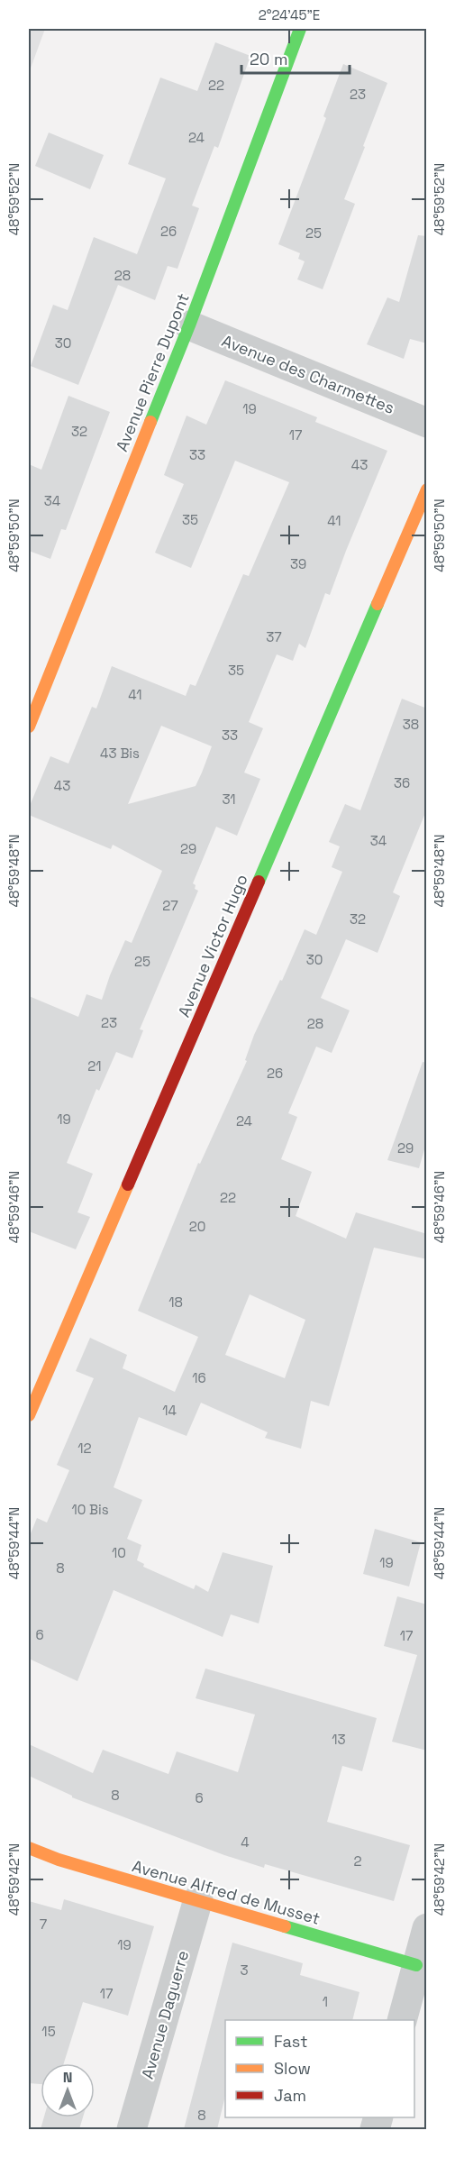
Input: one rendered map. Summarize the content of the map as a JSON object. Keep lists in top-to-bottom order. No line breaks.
{"streets":{"street":["Avenue Pierre Dupont","Avenue des Charmettes","Avenue Victor Hugo","Avenue Alfred de Musset","Avenue Daguerre"]},"crossings":[["Avenue Pierre Dupont","Avenue des Charmettes"],["Avenue Alfred de Musset","Avenue Daguerre"]],"house_numbers":["22","23","24","26","25","28","30","19","32","17","33","43","34","35","41","39","37","35","41","38","33","43 Bis","36","43","31","34","29","27","32","30","25","23","28","21","26","19","24","29","22","20","18","16","14","12","10 Bis","10","19","8","6","17","13","8","6","4","2","7","19","3","17","1","15","8"],"legend":["Fast","Slow","Jam"],"scale_bar":"20 m","north":"top","coordinates":["2°24'45\"E","48°59'52\"N","48°59'50\"N","48°59'48\"N","48°59'46\"N","48°59'44\"N","48°59'42\"N"]}
